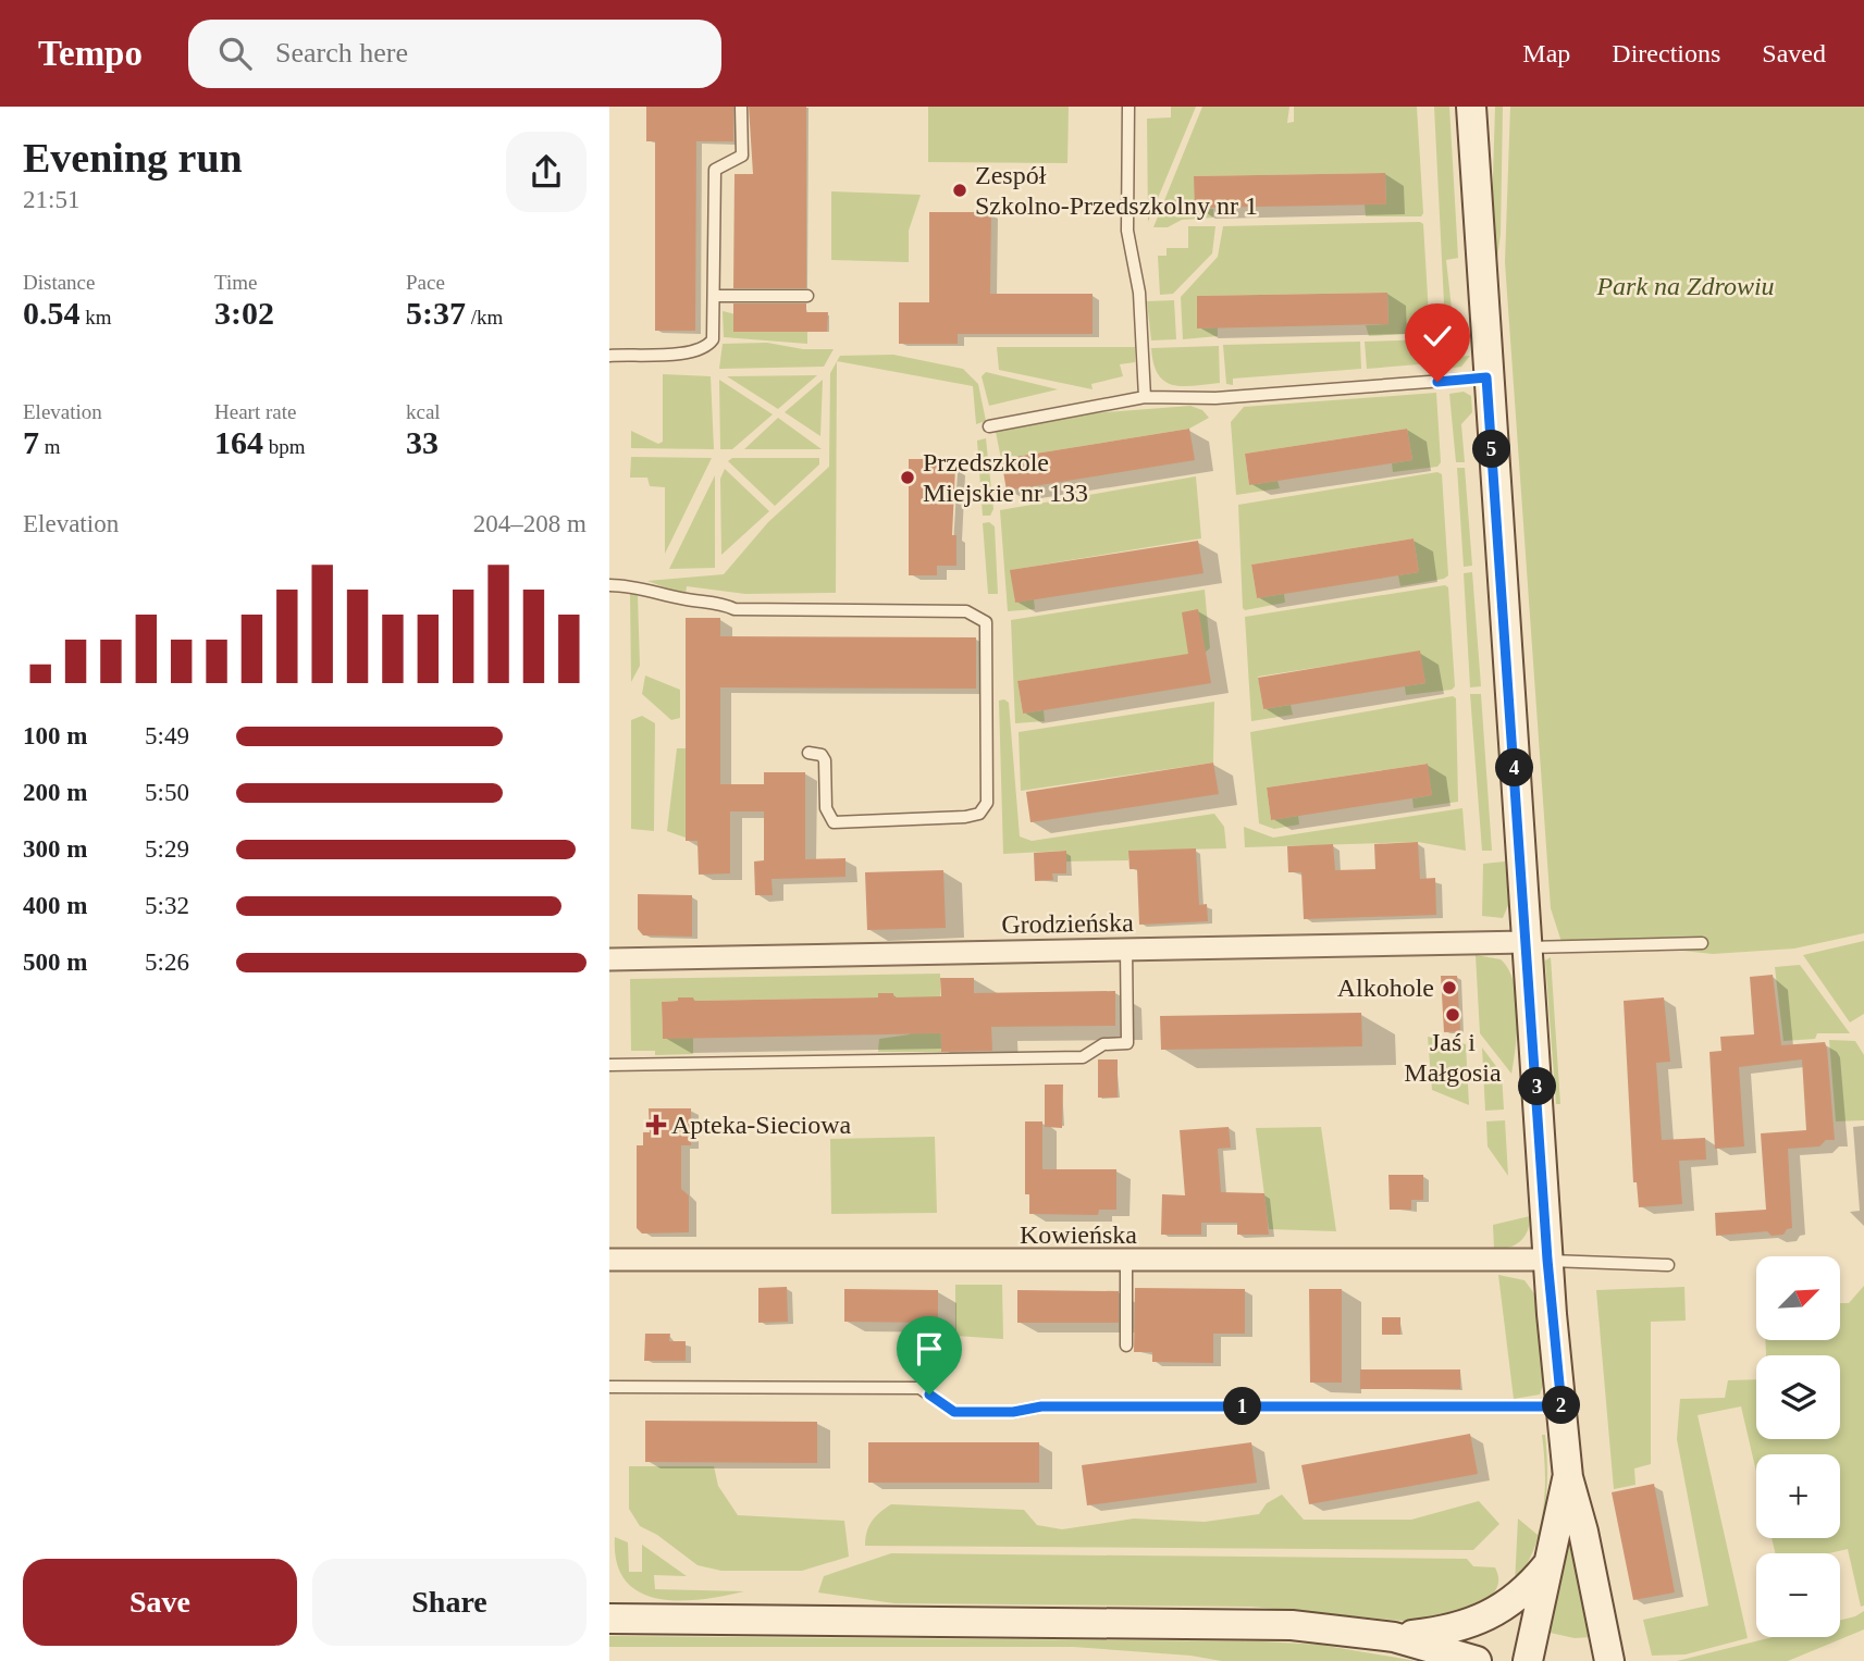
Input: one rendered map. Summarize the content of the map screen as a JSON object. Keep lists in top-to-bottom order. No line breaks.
{"streets":{"street":["Grodzieńska","Kowieńska"]},"parks":["Park na Zdrowiu"],"places":{"other":["Zespół Szkolno-Przedszkolny nr 1","Przedszkole Miejskie nr 133","Alkohole","Jaś i Małgosia"],"health":["Apteka-Sieciowa"]},"north":"top right","page":{"header":"Tempo","search":"Search here","nav":["Map","Directions","Saved"],"heading":["Evening run","21:51"],"stats":[["Distance","0.54 km"],["Time","3:02"],["Pace","5:37 /km"],["Elevation","7 m"],["Heart rate","164 bpm"],["kcal","33"]],"pins":["5","4","3","2","1"],"chart":["Elevation","204–208 m"],"list":[{"name":"100 m","note":"5:49"},{"name":"200 m","note":"5:50"},{"name":"300 m","note":"5:29"},{"name":"400 m","note":"5:32"},{"name":"500 m","note":"5:26"}],"map_buttons":["+","−"],"buttons":["Save","Share"]}}
